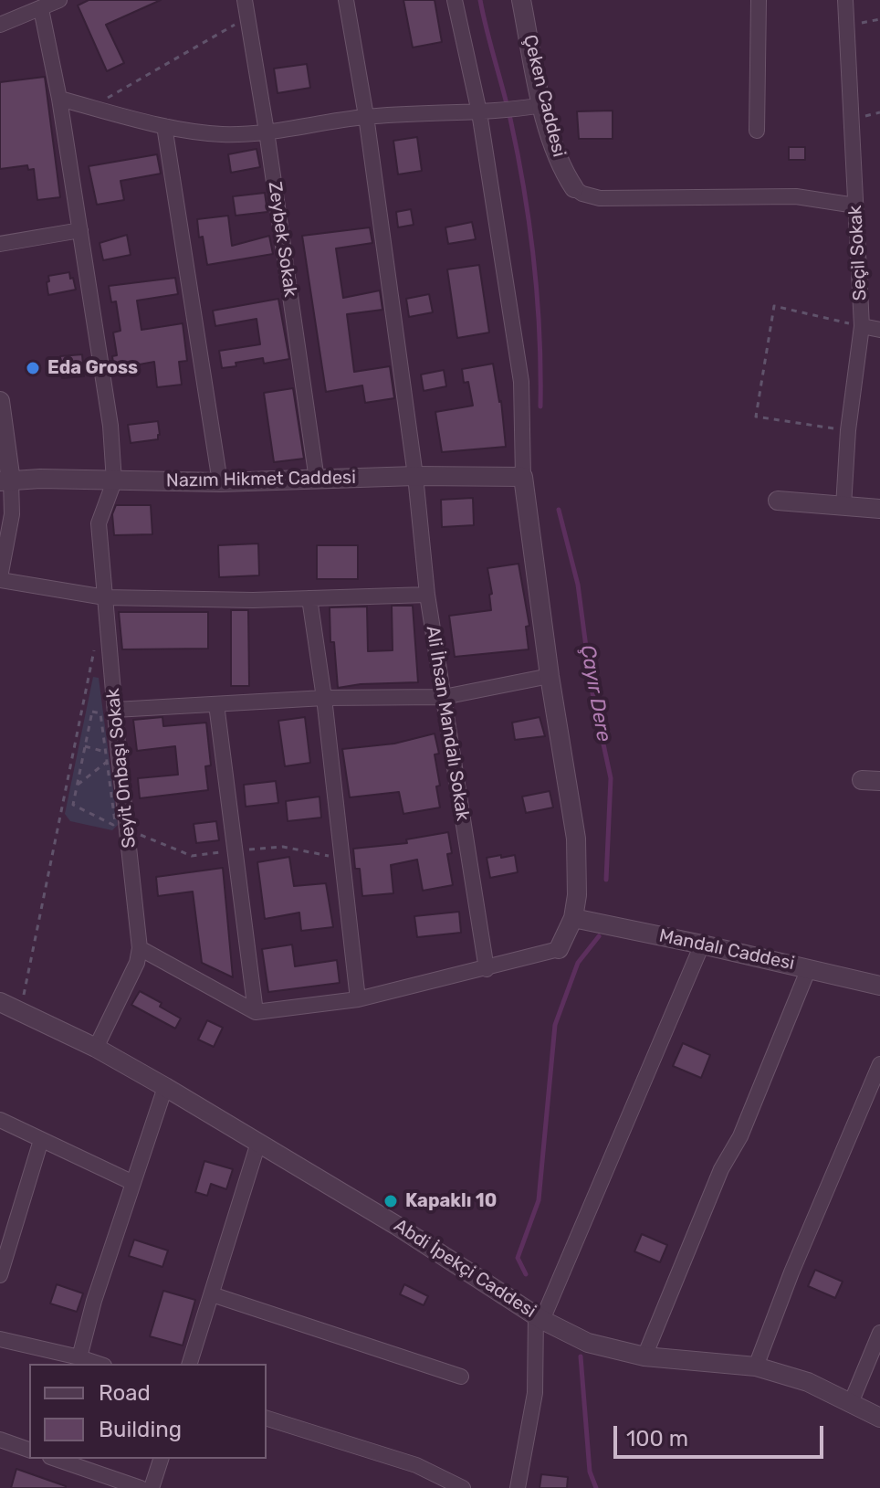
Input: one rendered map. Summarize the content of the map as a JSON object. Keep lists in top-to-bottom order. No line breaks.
{"streets":{"street":["Çeken Caddesi","Zeybek Sokak","Seçil Sokak","Nazım Hikmet Caddesi","Ali İhsan Mandalı Sokak","Seyit Onbaşı Sokak","Mandalı Caddesi","Abdi İpekçi Caddesi"]},"crossings":[["Zeybek Sokak","Nazım Hikmet Caddesi"],["Nazım Hikmet Caddesi","Ali İhsan Mandalı Sokak"],["Nazım Hikmet Caddesi","Seyit Onbaşı Sokak"],["Seyit Onbaşı Sokak","Abdi İpekçi Caddesi"]],"water":["Çayır Dere"],"places":["Eda Gross","Kapaklı 10"],"legend":["Road","Building"],"scale_bar":"100 m"}
